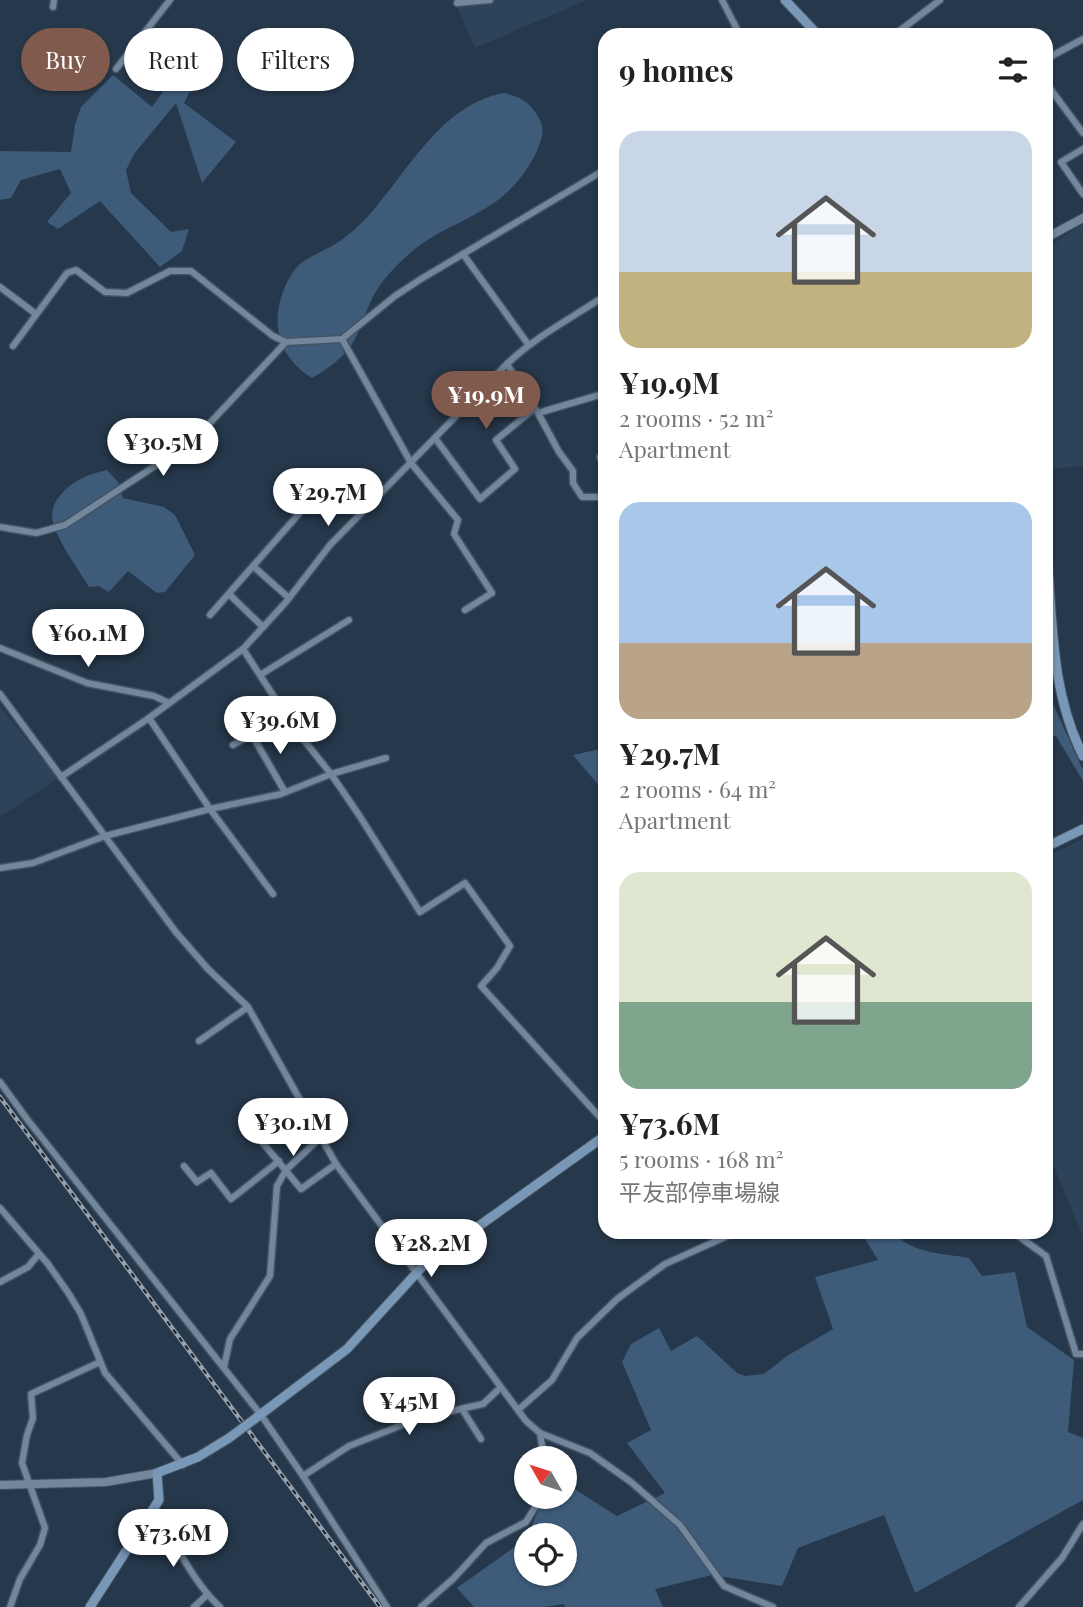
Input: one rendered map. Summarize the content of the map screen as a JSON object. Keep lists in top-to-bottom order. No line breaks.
{"north":"top left","page":{"chip":["Buy","Rent","Filters"],"heading":"9 homes","list":[{"name":"¥19.9M","note":"2 rooms · 52 m² · Apartment"},{"name":"¥29.7M","note":"2 rooms · 64 m² · Apartment"},{"name":"¥73.6M","note":"5 rooms · 168 m² · 平友部停車場線"}],"price":["¥19.9M","¥30.5M","¥29.7M","¥60.1M","¥39.6M","¥30.1M","¥28.2M","¥45M","¥73.6M"]}}
